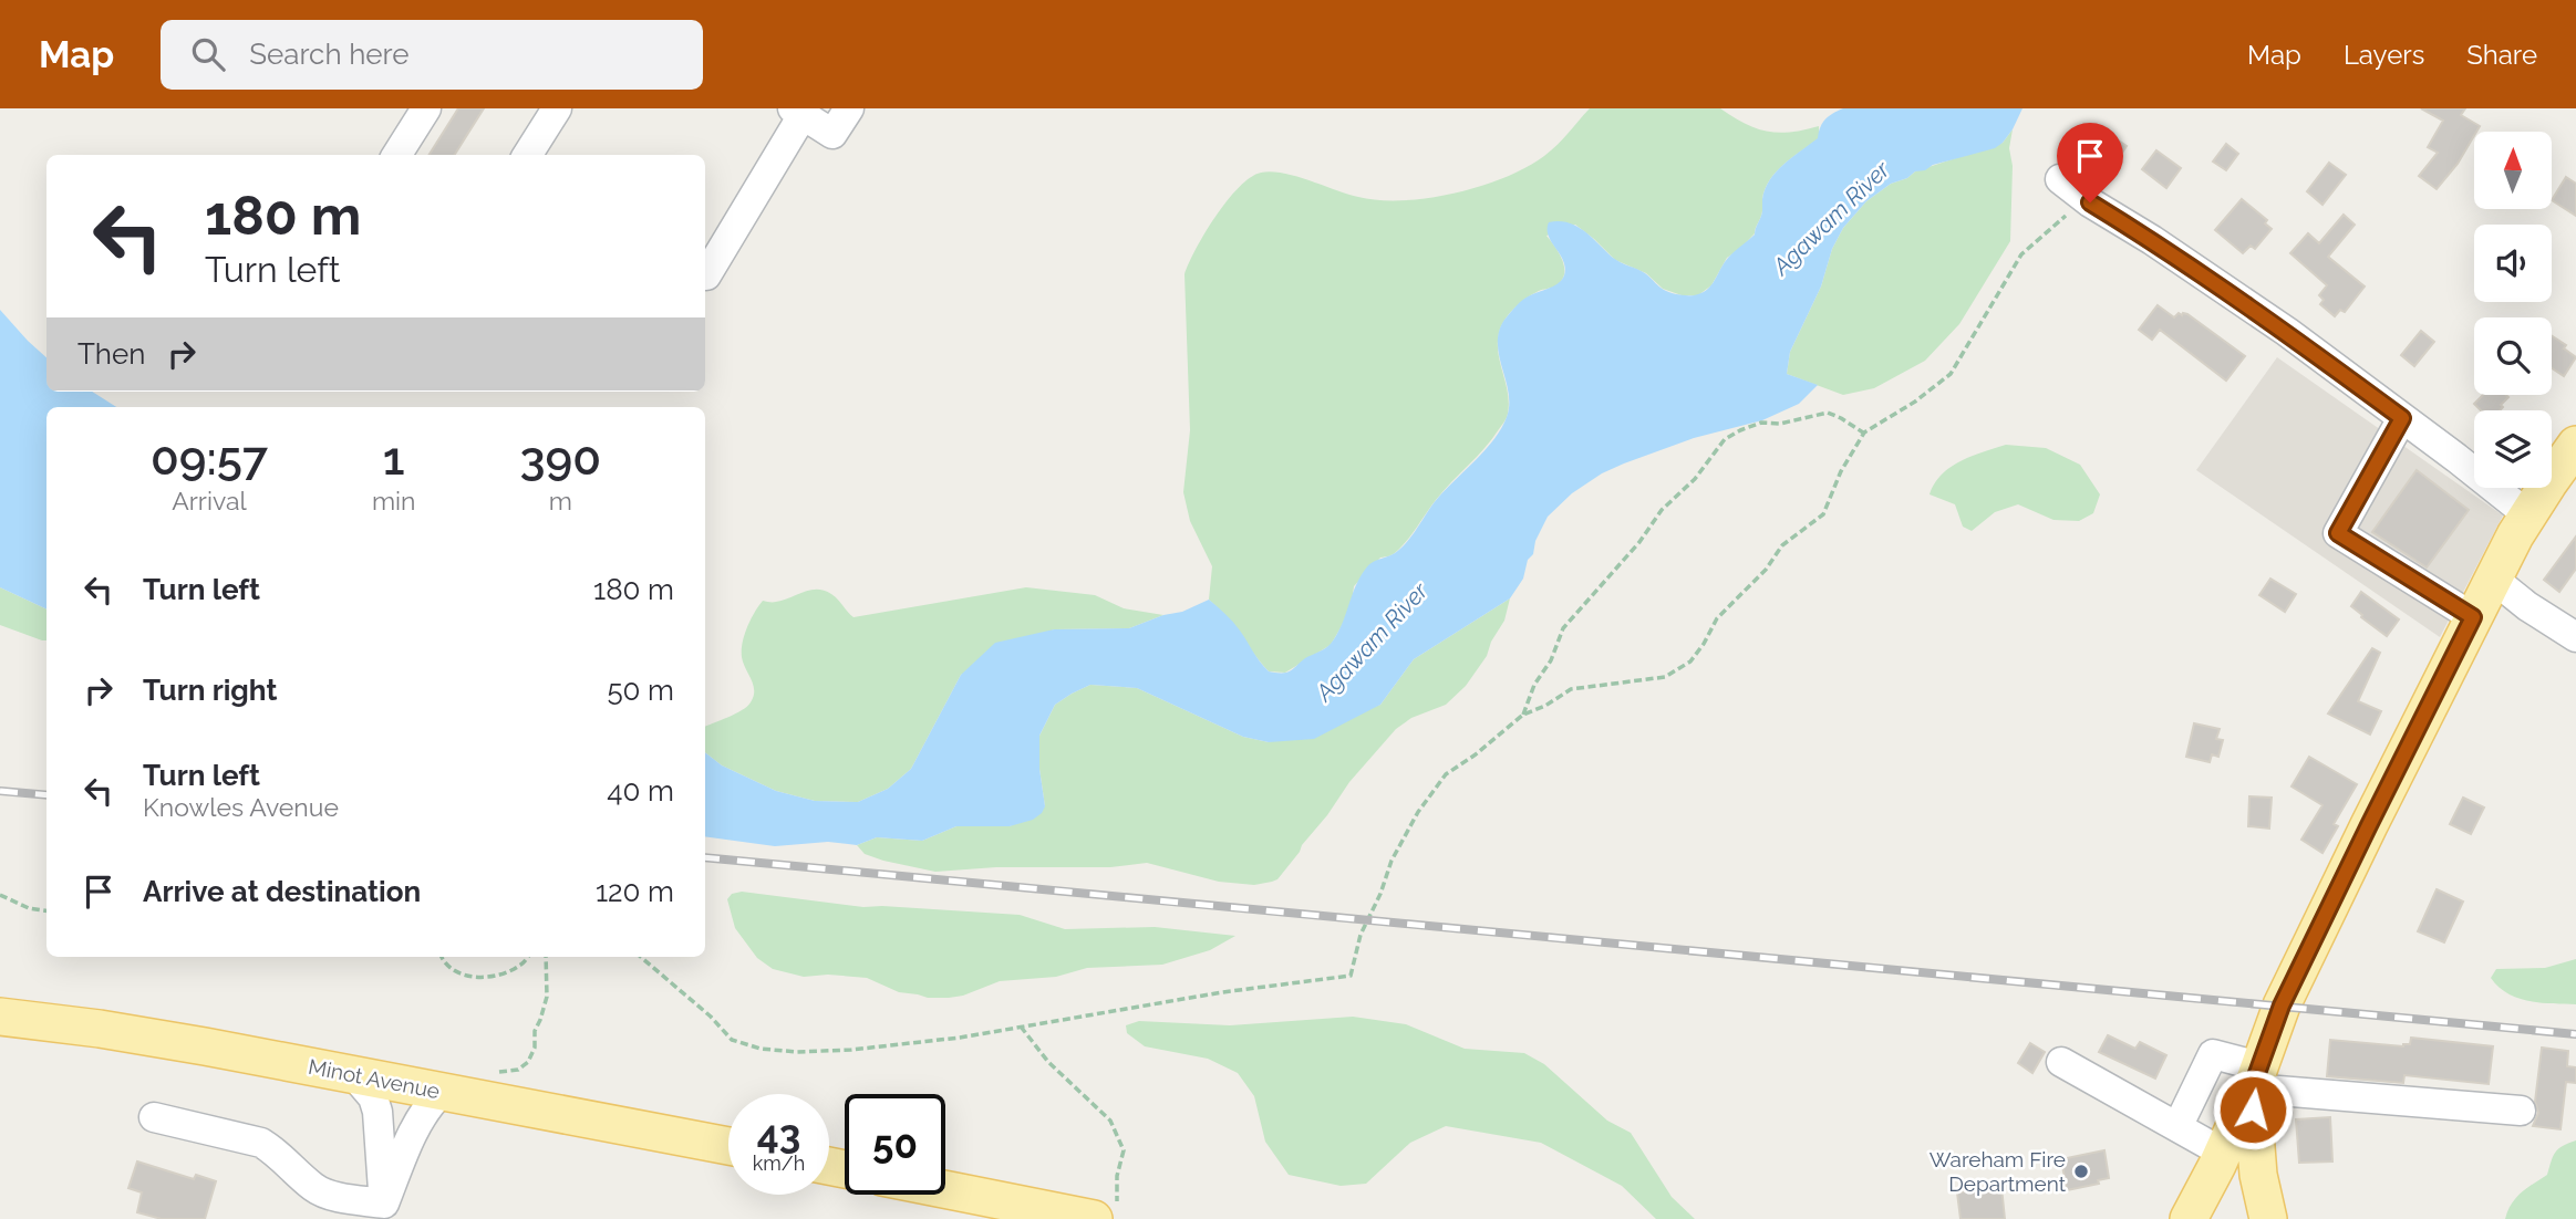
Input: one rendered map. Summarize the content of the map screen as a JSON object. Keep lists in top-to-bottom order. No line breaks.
{"streets":{"main road":["Minot Avenue"]},"water":["Agawam River"],"places":["Wareham Fire Department"],"north":"top","page":{"header":"Map","search":"Search here","nav":["Map","Layers","Share"],"turn":["180 m","Turn left"],"then":"Then","eta":["09:57","Arrival","1","min","390","m"],"list":[{"name":"Turn left","value":"180 m"},{"name":"Turn right","value":"50 m"},{"name":"Turn left","note":"Knowles Avenue","value":"40 m"},{"name":"Arrive at destination","value":"120 m"}],"speed":"43 km/h","limit":"50"}}
